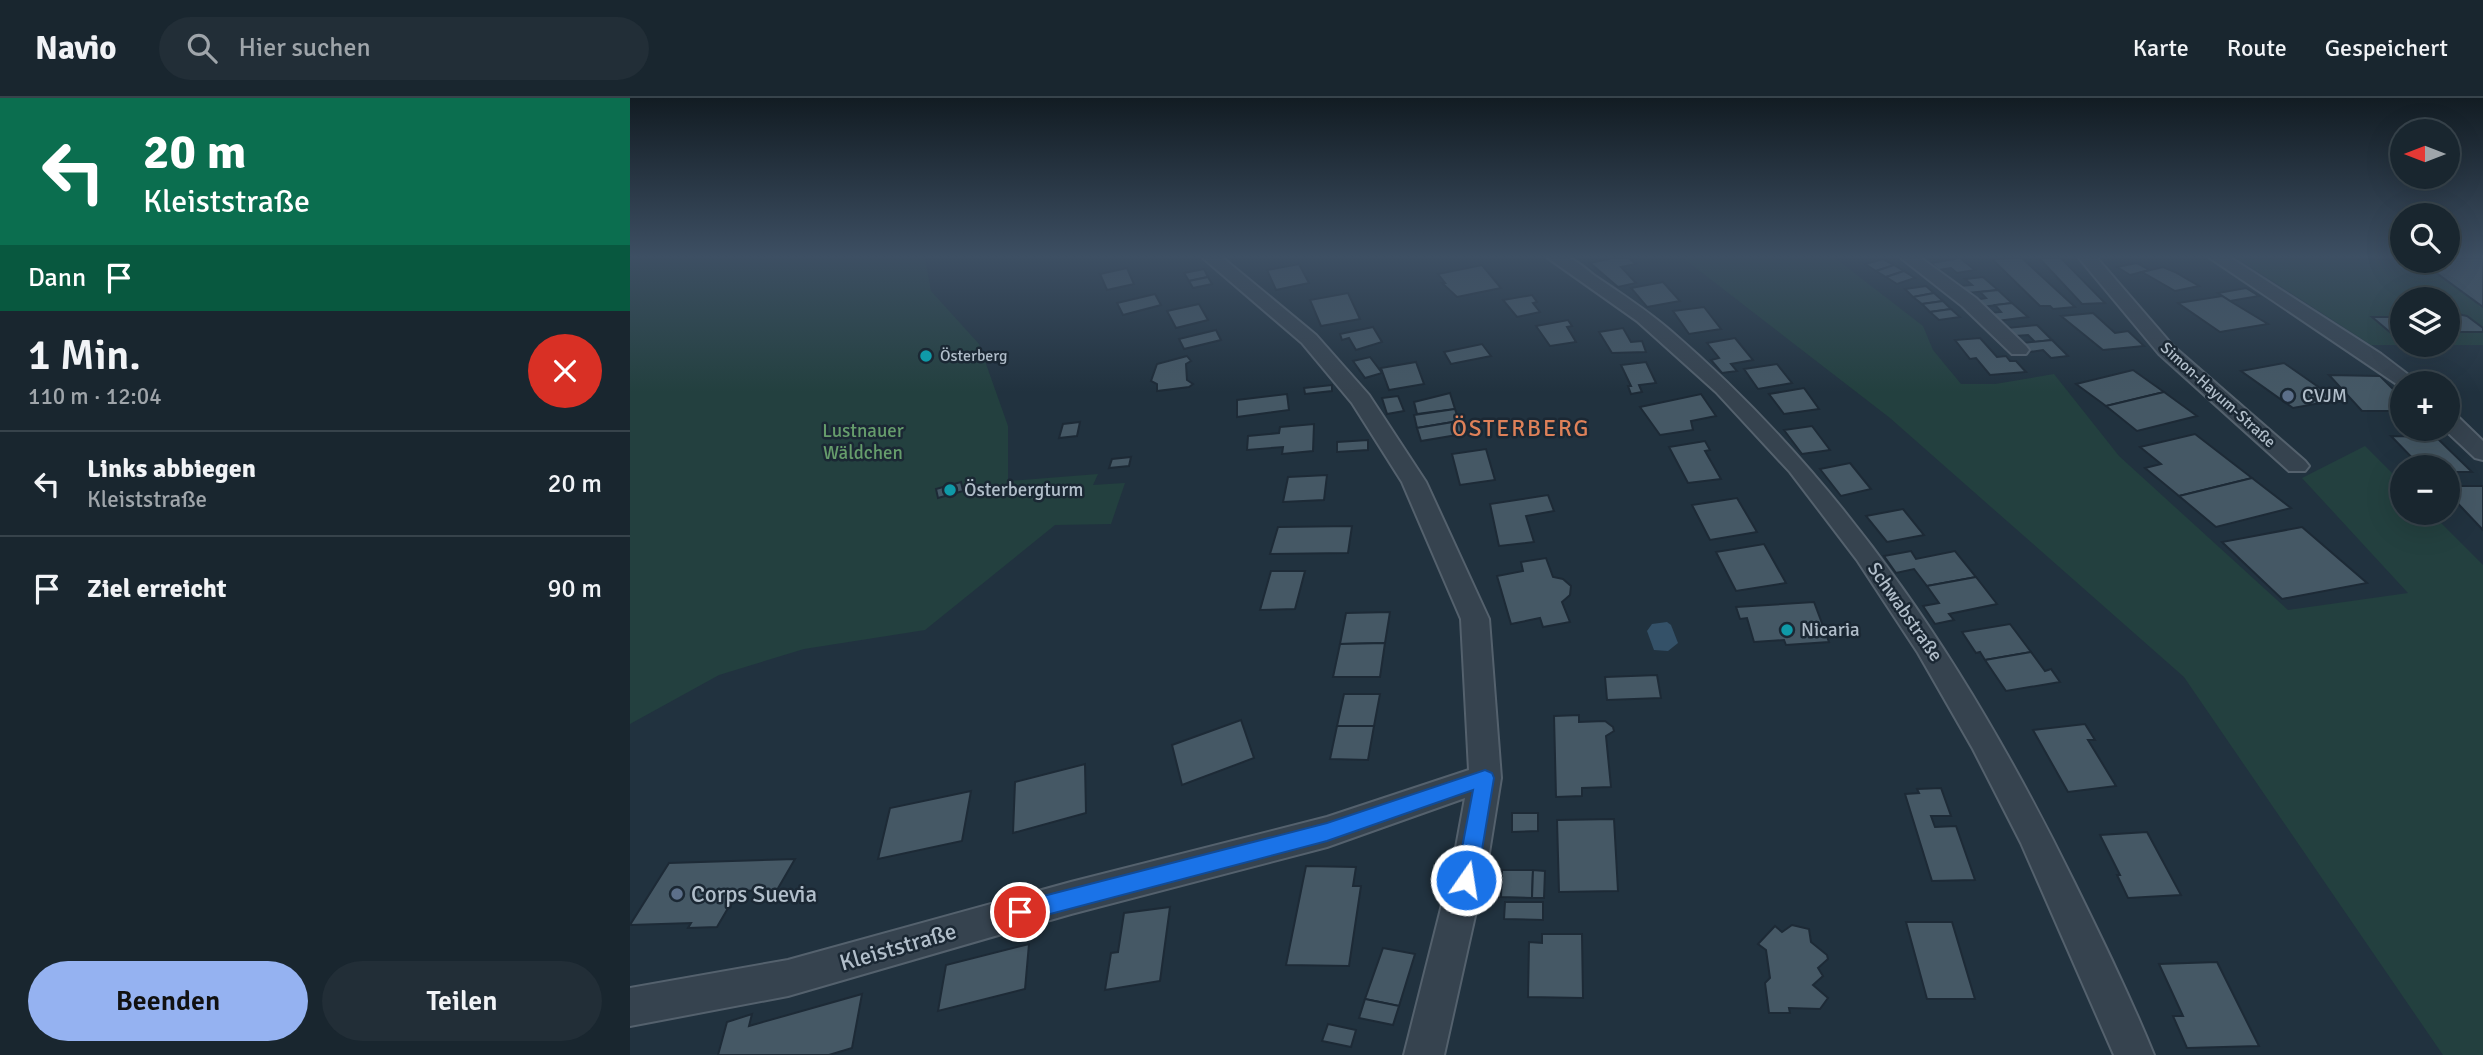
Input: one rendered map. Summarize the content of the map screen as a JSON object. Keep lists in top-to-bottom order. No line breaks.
{"streets":{"street":["Simon-Hayum-Straße","Schwabstraße","Kleiststraße"]},"districts":["ÖSTERBERG"],"parks":["Lustnauer Wäldchen"],"places":["Österberg","CVJM","Österbergturm","Nicaria","Corps Suevia"],"north":"left","page":{"header":"Navio","search":"Hier suchen","nav":["Karte","Route","Gespeichert"],"turn":["20 m","Kleiststraße"],"map_buttons":["+","−"],"then":"Dann","heading":["1 Min.","110 m · 12:04"],"list":[{"name":"Links abbiegen","note":"Kleiststraße","value":"20 m"},{"name":"Ziel erreicht","value":"90 m"}],"buttons":["Beenden","Teilen"]}}
